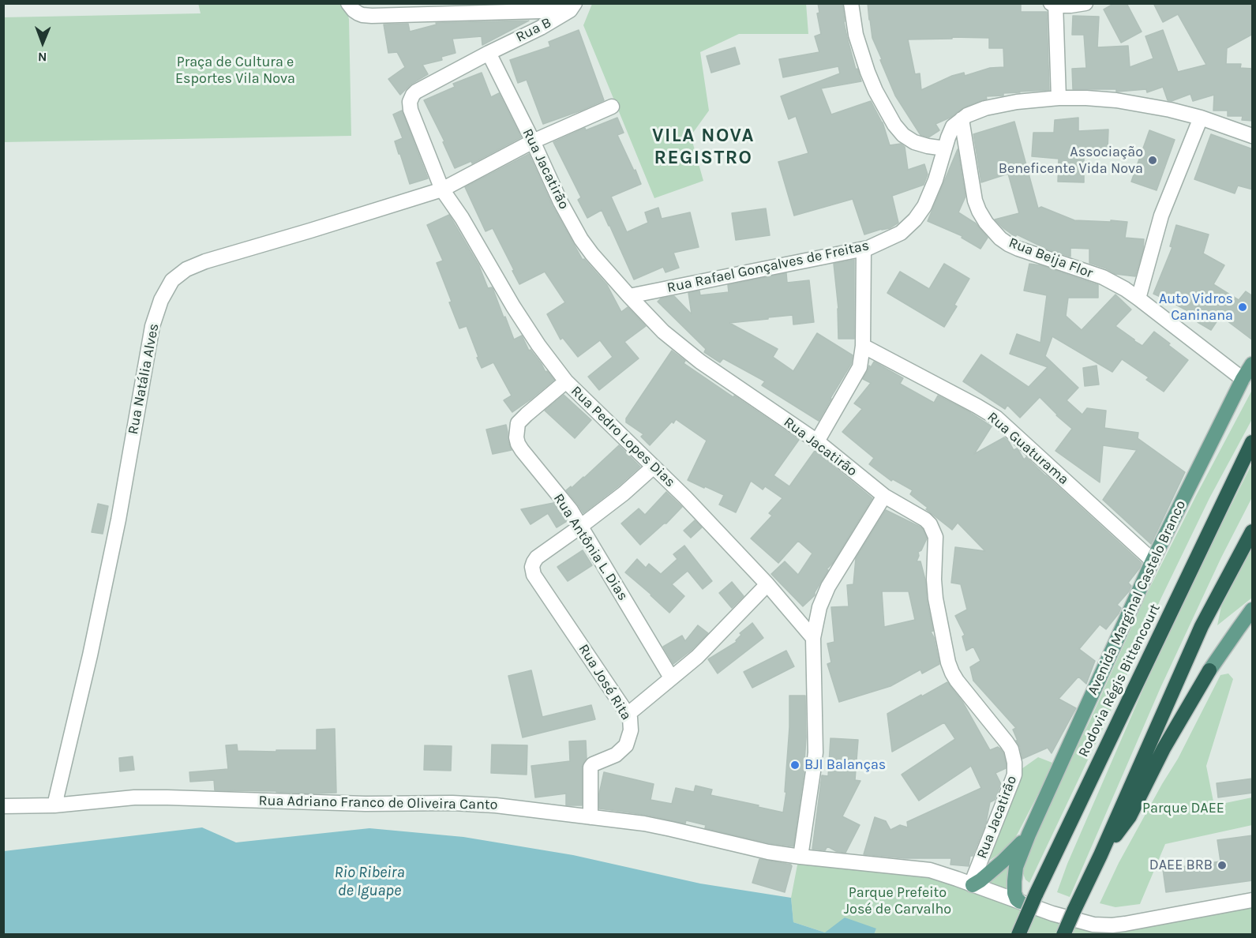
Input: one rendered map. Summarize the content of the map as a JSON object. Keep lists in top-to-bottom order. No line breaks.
{"streets":{"highway":["Rodovia Régis Bittencourt"],"main road":["Avenida Marginal Castelo Branco"],"street":["Rua B","Rua Jacatirão","Rua Beija Flor","Rua Rafael Gonçalves de Freitas","Rua Natália Alves","Rua Pedro Lopes Dias","Rua Guaturama","Rua Antônia L. Dias","Rua José Rita","Rua Adriano Franco de Oliveira Canto"]},"crossings":[["Rua B","Rua Jacatirão"],["Rua B","Rua Pedro Lopes Dias"],["Rua Jacatirão","Rua Rafael Gonçalves de Freitas"],["Rua Jacatirão","Rua Natália Alves"],["Rua Jacatirão","Rua Pedro Lopes Dias"],["Rua Jacatirão","Avenida Marginal Castelo Branco"],["Rua Jacatirão","Rua Adriano Franco de Oliveira Canto"],["Rua Beija Flor","Rua Rafael Gonçalves de Freitas"],["Rua Beija Flor","Avenida Marginal Castelo Branco"],["Rua Natália Alves","Rua Pedro Lopes Dias"],["Rua Natália Alves","Rua Adriano Franco de Oliveira Canto"],["Rua Pedro Lopes Dias","Rua Antônia L. Dias"],["Rua Guaturama","Avenida Marginal Castelo Branco"],["Rua Antônia L. Dias","Rua José Rita"],["Avenida Marginal Castelo Branco","Rua Adriano Franco de Oliveira Canto"],["Rua José Rita","Rua Adriano Franco de Oliveira Canto"]],"districts":["VILA NOVA REGISTRO"],"water":["Rio Ribeira de Iguape"],"parks":["Praça de Cultura e Esportes Vila Nova","Parque DAEE","Parque Prefeito José de Carvalho"],"places":["Associação Beneficente Vida Nova","Auto Vidros Caninana","BJI Balanças","DAEE BRB"],"north":"bottom"}
